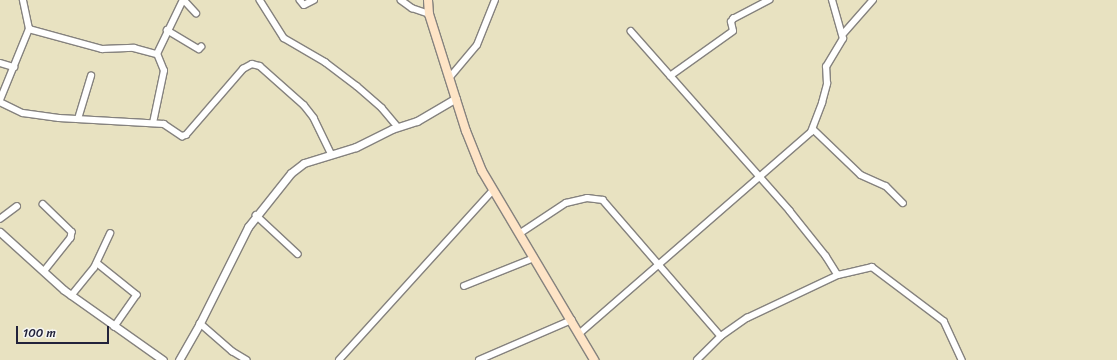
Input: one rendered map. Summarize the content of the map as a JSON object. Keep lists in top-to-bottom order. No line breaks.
{"scale_bar":"100 m"}
